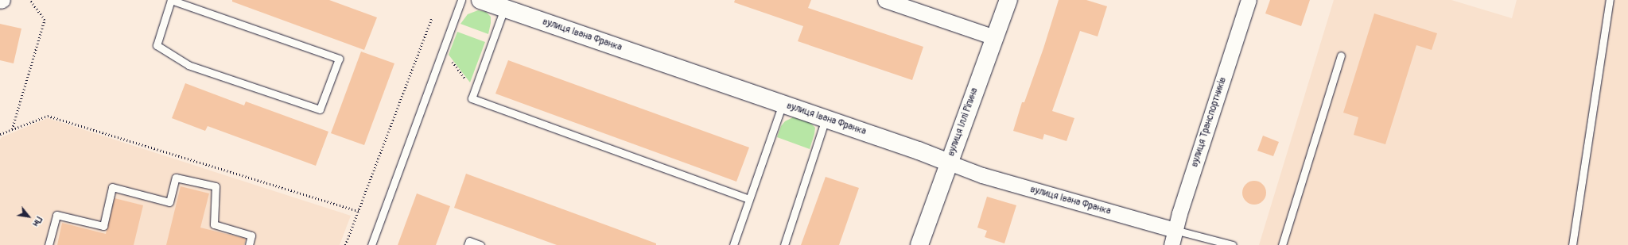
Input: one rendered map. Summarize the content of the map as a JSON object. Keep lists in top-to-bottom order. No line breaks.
{"streets":{"street":["вулиця Івана Франка","вулиця Іллі Ріпина","вулиця Транспортників"]},"crossings":[["вулиця Івана Франка","вулиця Іллі Ріпина"],["вулиця Івана Франка","вулиця Транспортників"]],"north":"bottom right"}
